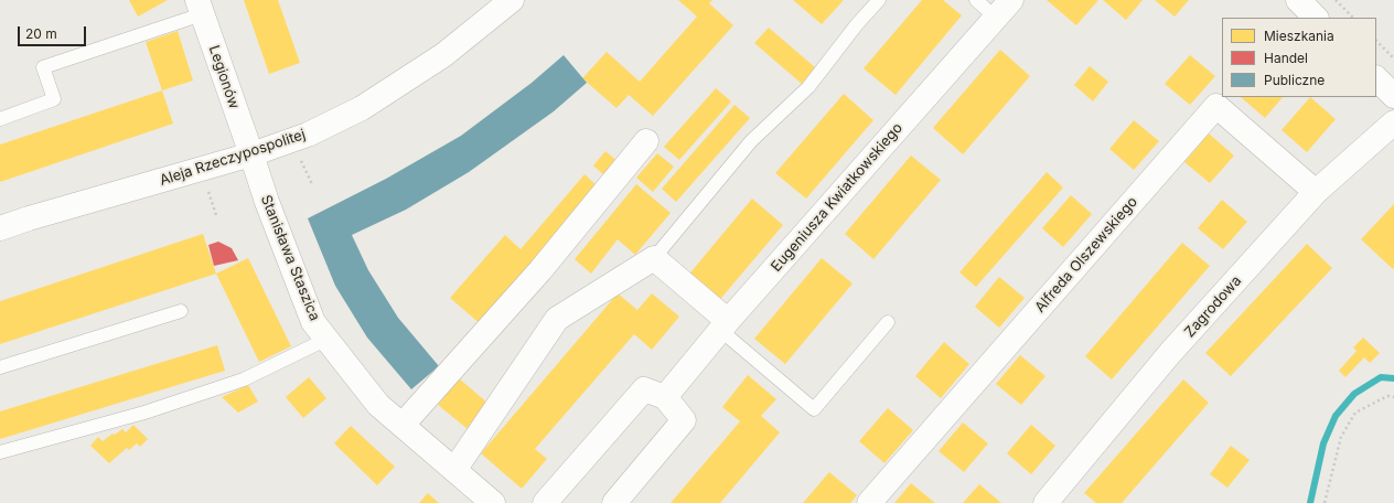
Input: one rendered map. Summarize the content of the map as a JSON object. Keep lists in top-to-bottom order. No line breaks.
{"streets":{"street":["Legionów","Aleja Rzeczypospolitej","Eugeniusza Kwiatkowskiego","Alfreda Olszewskiego","Stanisława Staszica","Zagrodowa"]},"crossings":[["Legionów","Aleja Rzeczypospolitej"],["Legionów","Stanisława Staszica"],["Aleja Rzeczypospolitej","Stanisława Staszica"],["Alfreda Olszewskiego","Zagrodowa"]],"legend":["Mieszkania","Handel","Publiczne"],"scale_bar":"20 m"}
